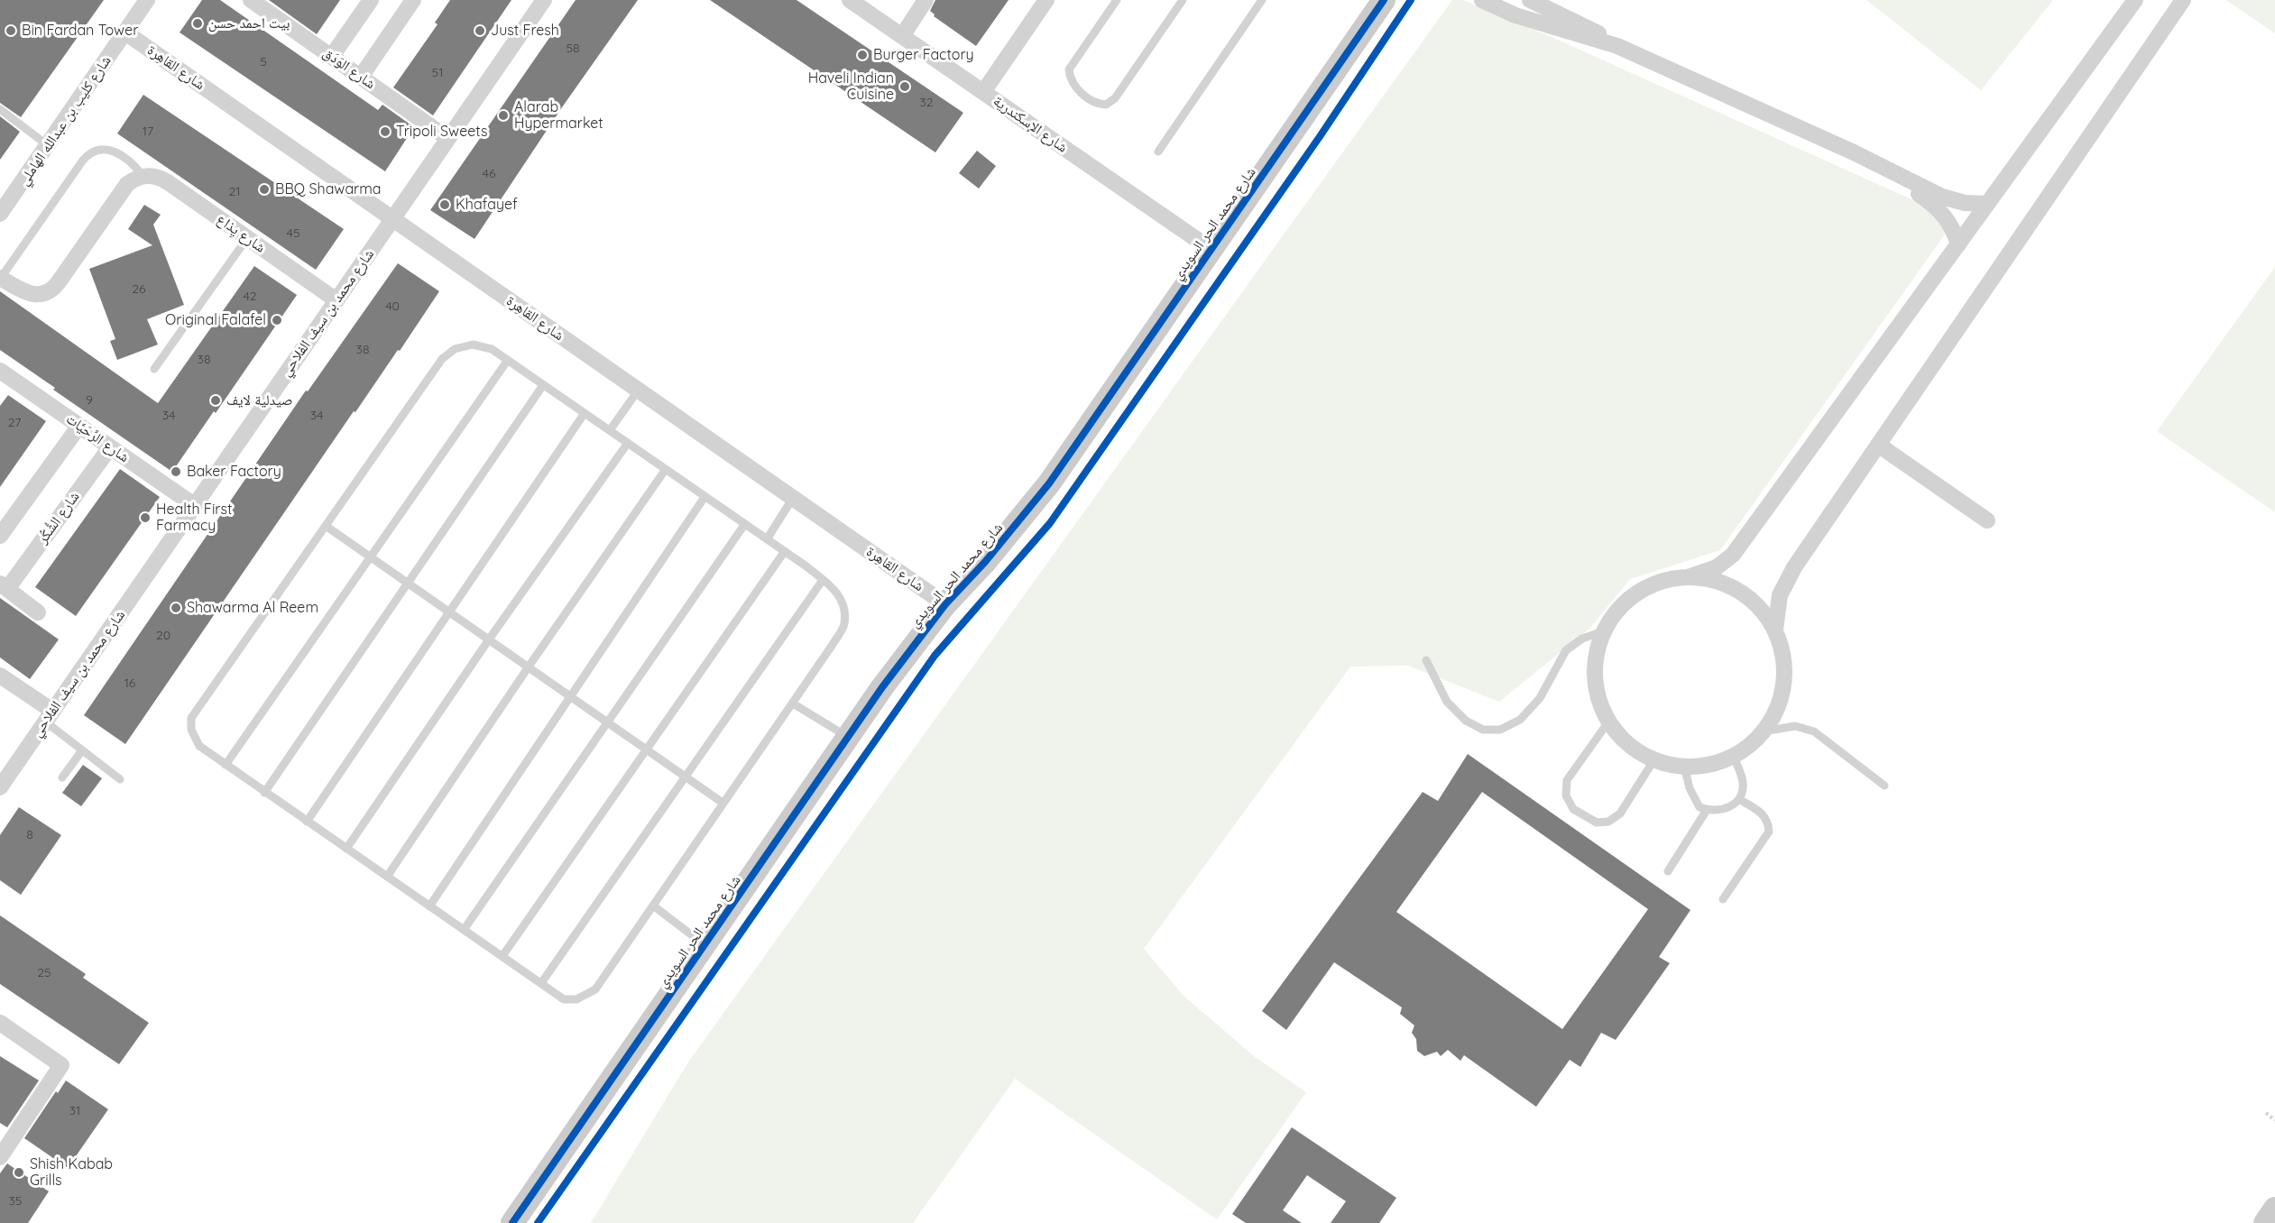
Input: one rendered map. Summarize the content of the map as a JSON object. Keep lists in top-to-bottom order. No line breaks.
{"streets":{"street":["شارع القاهِرة","شارع الوَدَق","شارع كليب بن عبدالله الهاملي","شارع الإسكندرية","شارع محمد الحر السويدي","شارع يِذاع","شارع محمد بن سيف الفلاحي","شارع الرِّحَيَّات","شارع الشُّكُر"]},"crossings":[["شارع القاهِرة","شارع كليب بن عبدالله الهاملي"],["شارع القاهِرة","شارع محمد الحر السويدي"],["شارع القاهِرة","شارع محمد بن سيف الفلاحي"],["شارع الوَدَق","شارع محمد بن سيف الفلاحي"],["شارع الإسكندرية","شارع محمد الحر السويدي"],["شارع يِذاع","شارع محمد بن سيف الفلاحي"],["شارع محمد بن سيف الفلاحي","شارع الرِّحَيَّات"],["شارع الرِّحَيَّات","شارع الشُّكُر"]],"places":["بيت احمد حسن","Bin Fardan Tower","Just Fresh","Burger Factory","Haveli Indian Cuisine","Alarab Hypermarket","Tripoli Sweets","BBQ Shawarma","Khafayef","Original Falafel","صيدلية لايف","Baker Factory","Health First Farmacy","Shawarma Al Reem","Shish Kabab Grills"],"house_numbers":["58","5","51","32","17","46","21","45","26","42","40","38","38","9","34","34","27","20","16","8","25","31","35"]}
